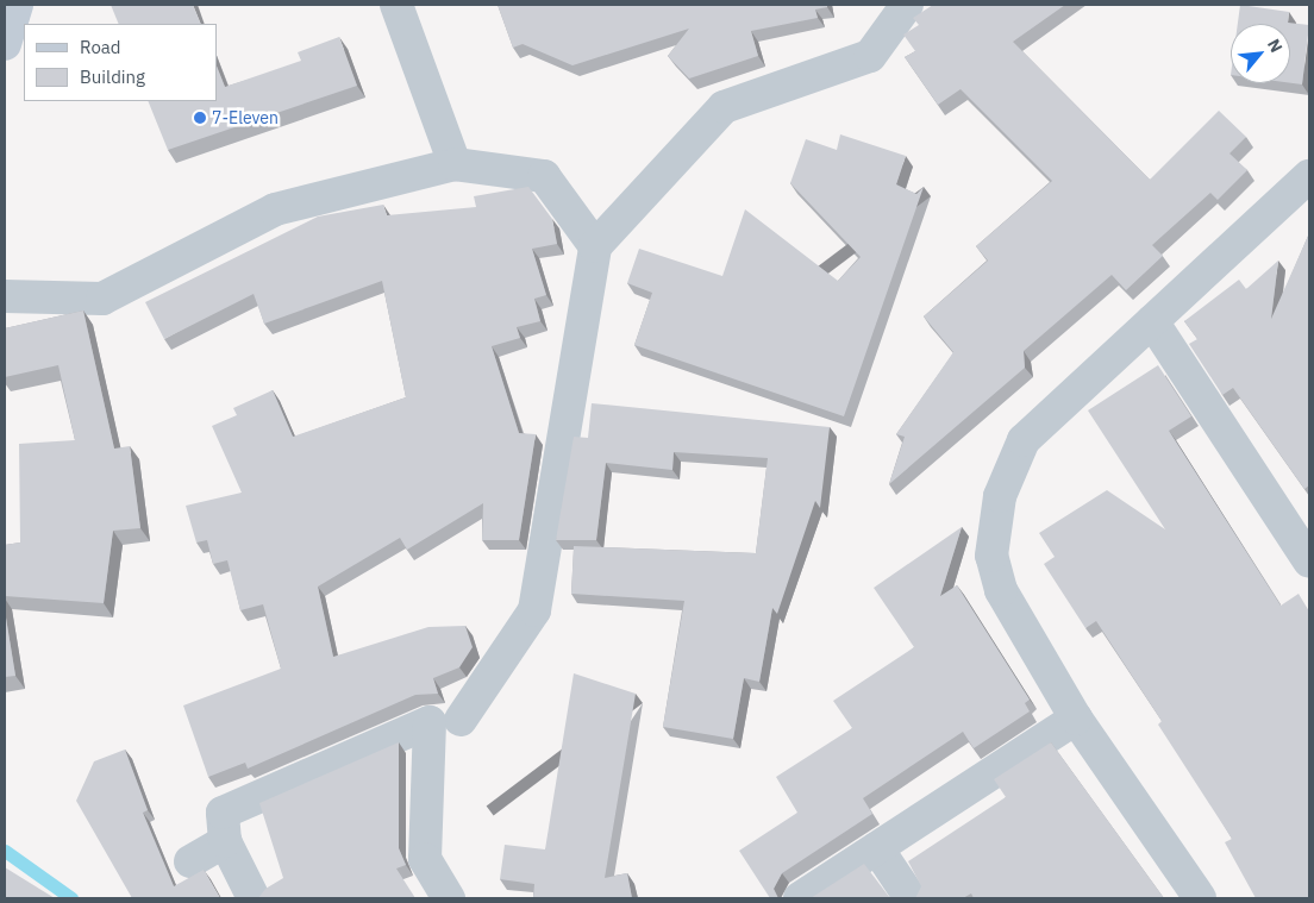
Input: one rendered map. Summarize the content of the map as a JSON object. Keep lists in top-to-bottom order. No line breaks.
{"places":["7-Eleven"],"legend":["Road","Building"],"north":"top right"}
